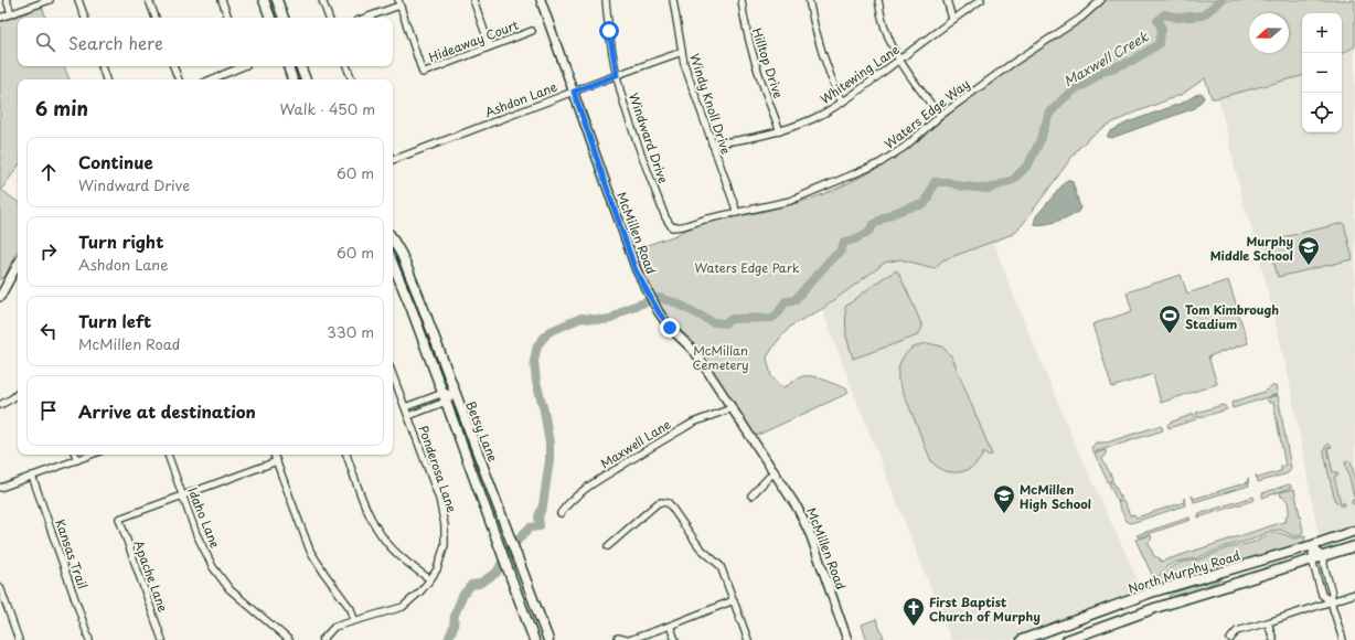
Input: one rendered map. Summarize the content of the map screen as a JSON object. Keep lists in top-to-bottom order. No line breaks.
{"streets":{"main road":["Betsy Lane","North Murphy Road"],"street":["Hideaway Court","Hilltop Drive","Whitewing Lane","Ashdon Lane","Windy Knoll Drive","Waters Edge Way","Windward Drive","McMillen Road","Maxwell Lane","Ponderosa Lane","Idaho Lane","Kansas Trail","Apache Lane"]},"crossings":[["Hilltop Drive","Whitewing Lane"],["Whitewing Lane","Windy Knoll Drive"],["Ashdon Lane","Windy Knoll Drive"],["Ashdon Lane","Windward Drive"],["Ashdon Lane","McMillen Road"],["Windy Knoll Drive","Waters Edge Way"],["Waters Edge Way","Windward Drive"],["McMillen Road","Maxwell Lane"],["Idaho Lane","Apache Lane"]],"water":["Maxwell Creek"],"parks":["Waters Edge Park","McMillan Cemetery"],"places":{"school or university":["Murphy Middle School","McMillen High School"],"sports":["Tom Kimbrough Stadium"],"church":["First Baptist Church of Murphy"]},"north":"left","page":{"map_buttons":["+","−"],"search":"Search here","heading":["6 min","Walk · 450 m"],"list":[["Continue","Windward Drive","60 m"],["Turn right","Ashdon Lane","60 m"],["Turn left","McMillen Road","330 m"],"Arrive at destination"]}}
